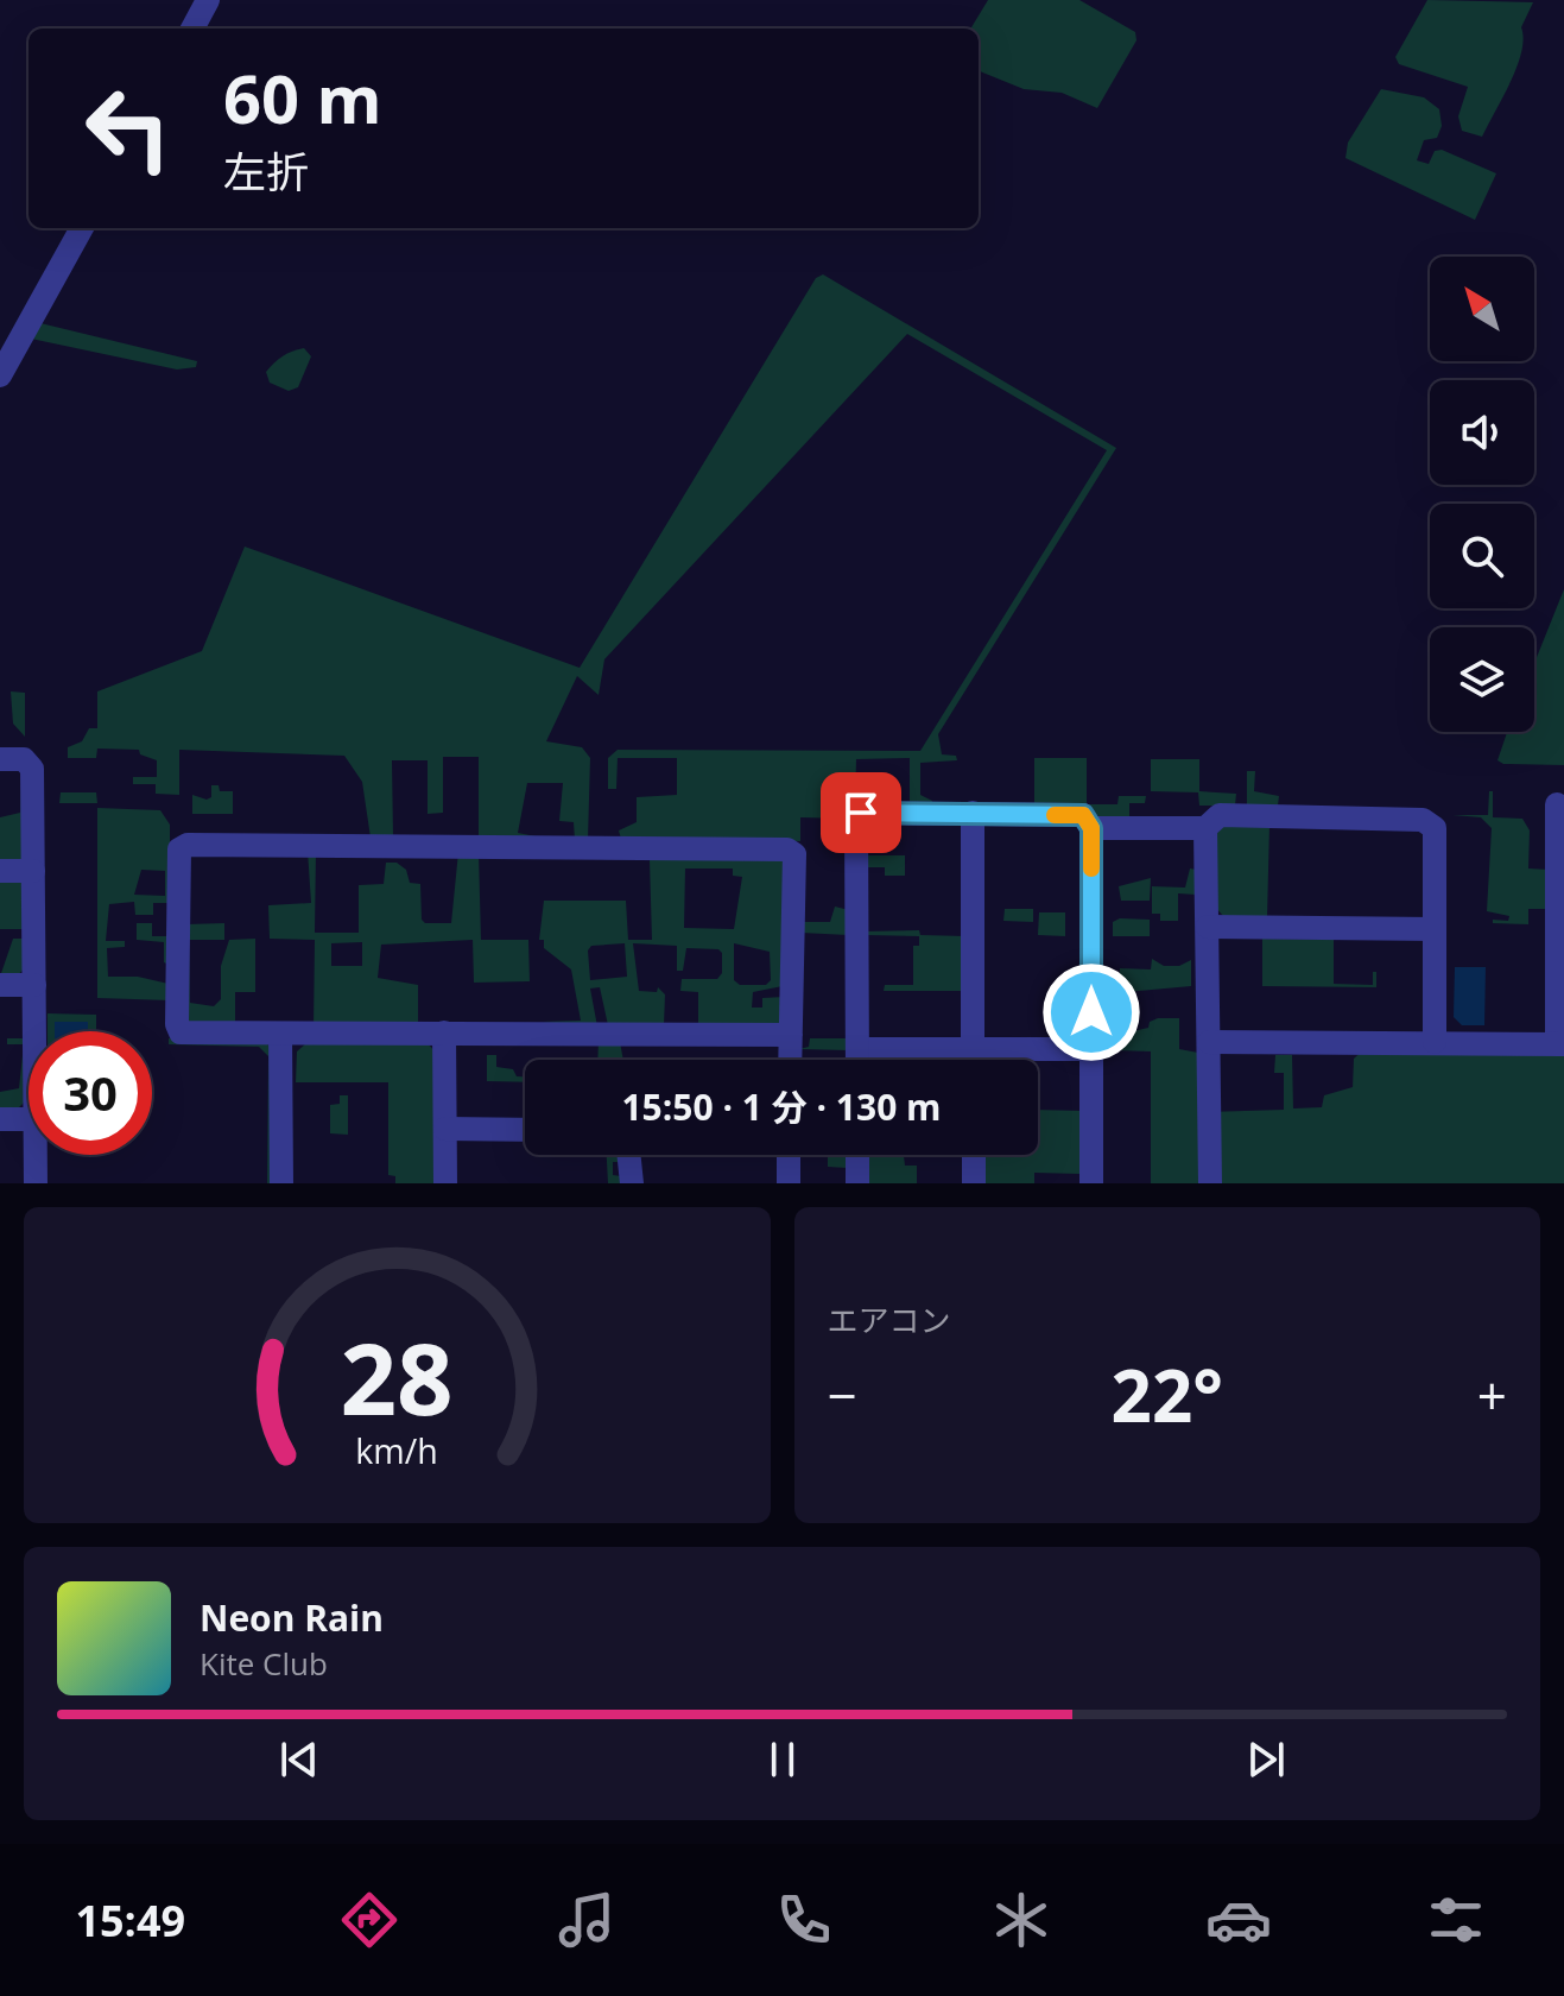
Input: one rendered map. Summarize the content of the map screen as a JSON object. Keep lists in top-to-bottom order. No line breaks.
{"north":"top left","page":{"turn":["60 m","左折"],"limit":"30","trip":"15:50 · 1 分 · 130 m","tile":"エアコン","heat":["−","22°","+"],"song":["Neon Rain","Kite Club"],"tabs":"15:49","gauge":["28","km/h"]}}
